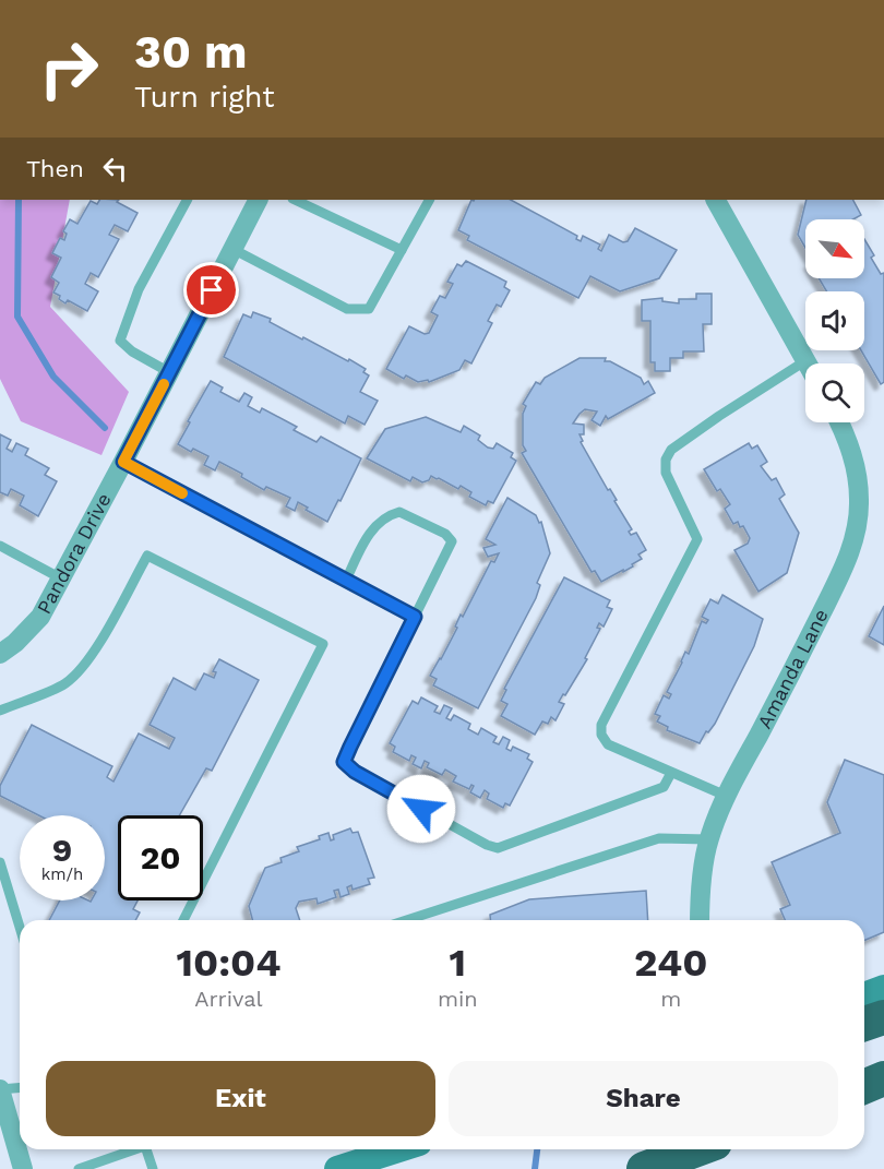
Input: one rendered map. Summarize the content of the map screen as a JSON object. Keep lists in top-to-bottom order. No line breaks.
{"streets":{"street":["Pandora Drive","Amanda Lane"]},"north":"bottom right","page":{"turn":["30 m","Turn right"],"then":"Then","speed":"9 km/h","limit":"20","eta":["10:04","Arrival","1","min","240","m"],"buttons":["Exit","Share"]}}
